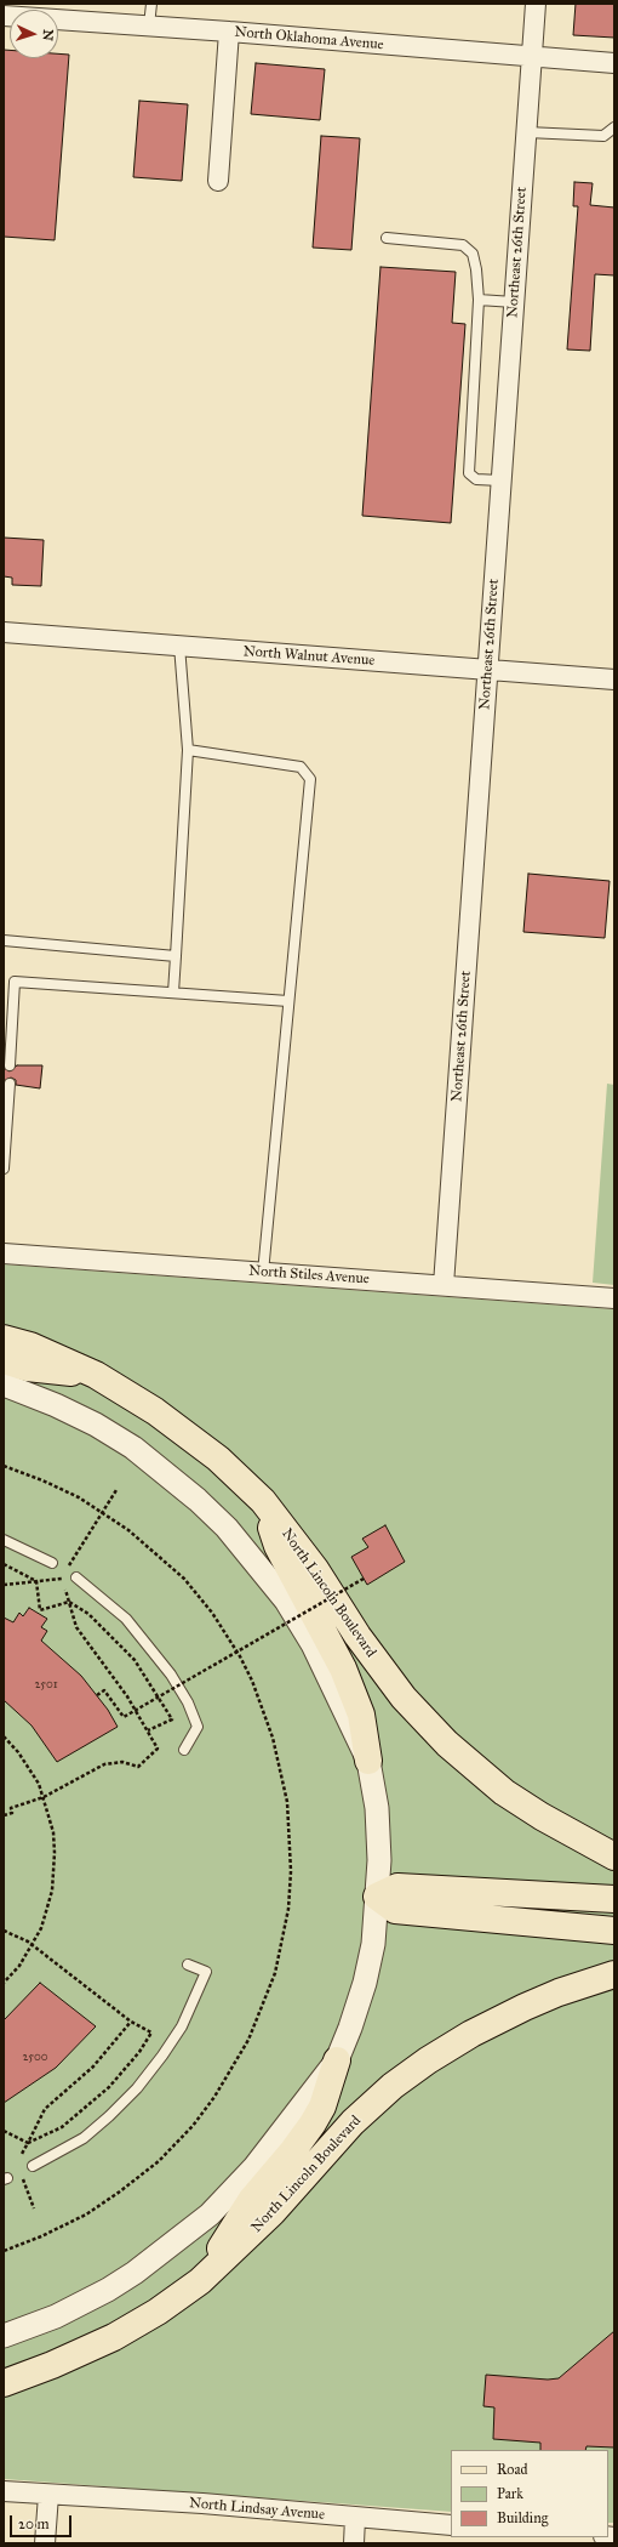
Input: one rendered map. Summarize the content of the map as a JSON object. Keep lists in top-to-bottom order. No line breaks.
{"streets":{"main road":["North Lincoln Boulevard"],"street":["North Oklahoma Avenue","Northeast 26th Street","North Walnut Avenue","North Stiles Avenue","North Lindsay Avenue"]},"crossings":[["North Oklahoma Avenue","Northeast 26th Street"],["Northeast 26th Street","North Walnut Avenue"],["Northeast 26th Street","North Stiles Avenue"]],"house_numbers":["2501","2500"],"legend":["Road","Park","Building"],"scale_bar":"20 m","north":"right"}
